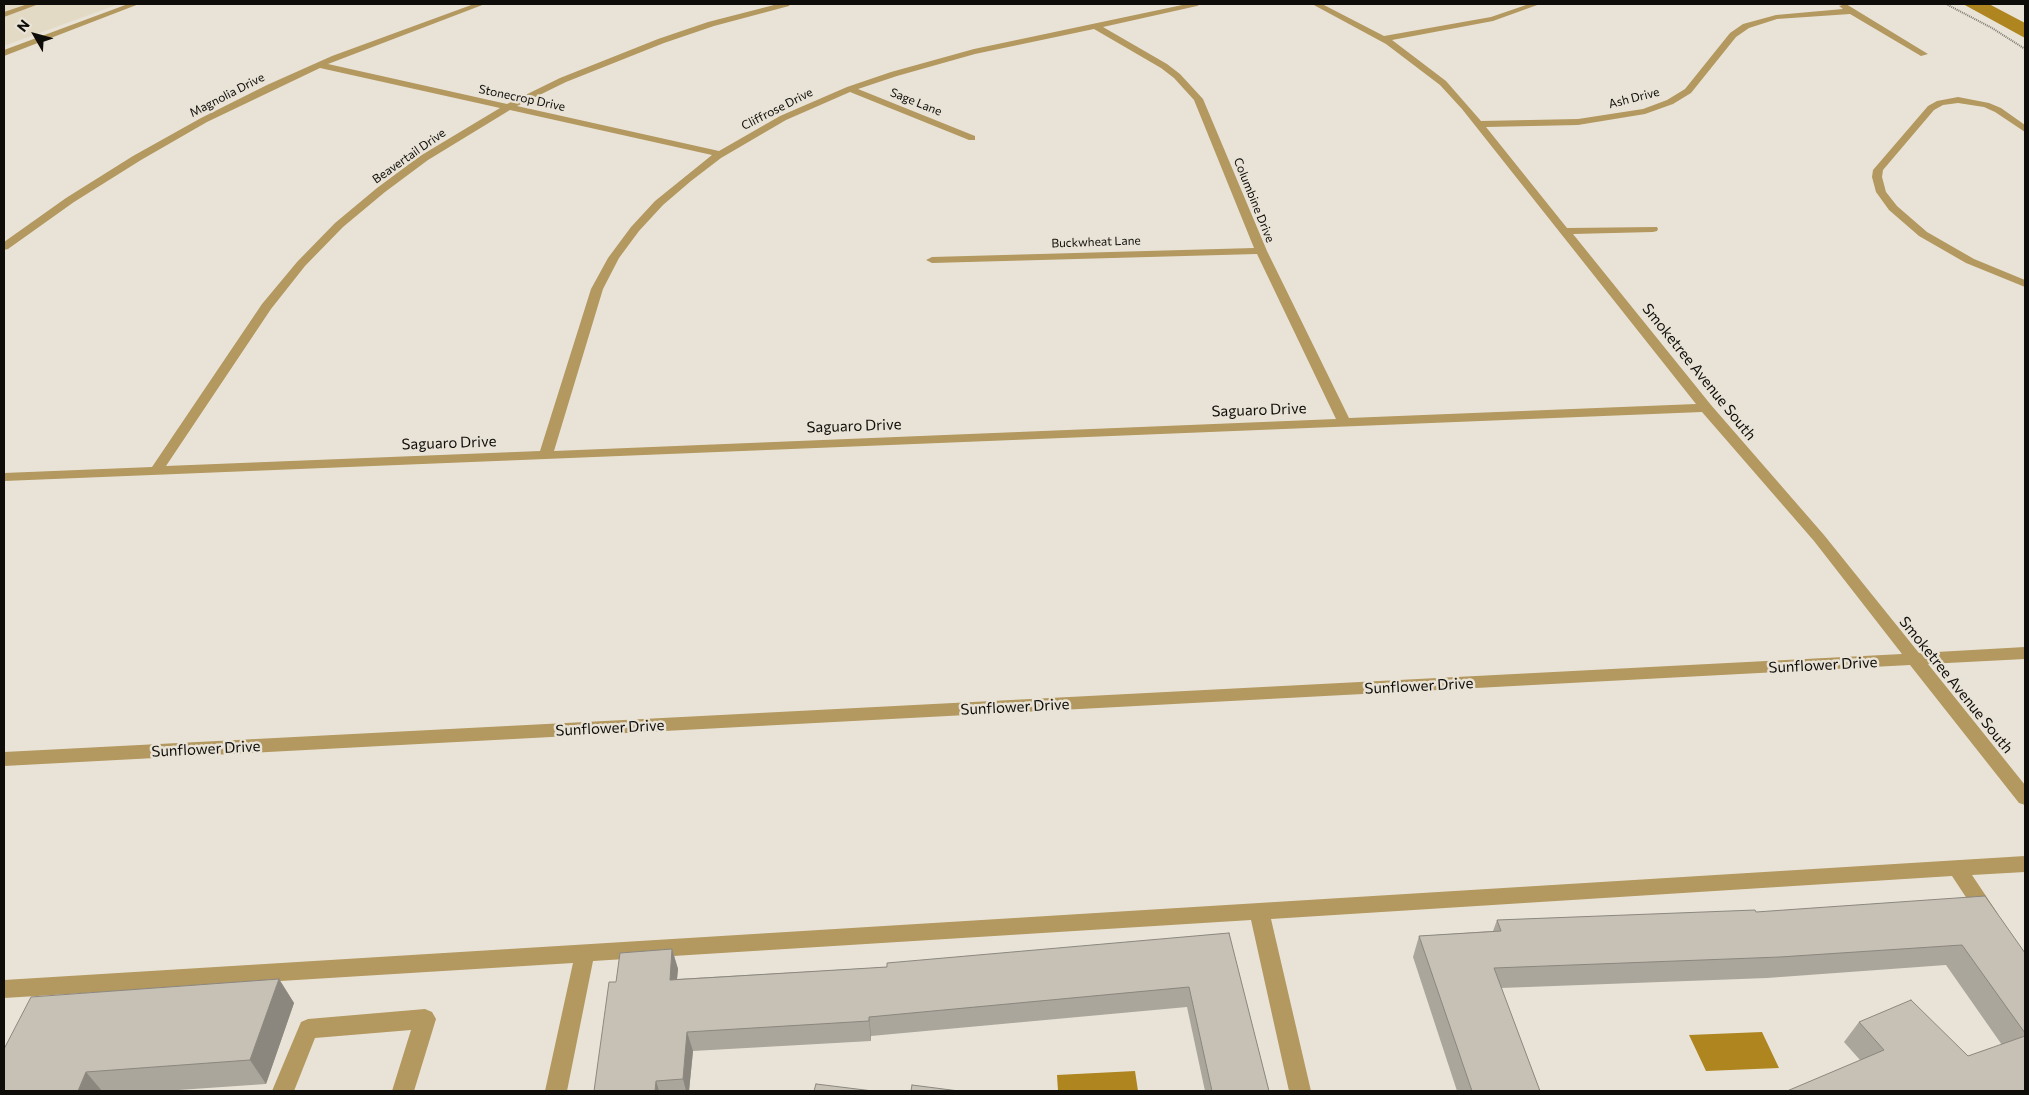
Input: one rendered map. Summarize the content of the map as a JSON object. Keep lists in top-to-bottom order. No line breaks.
{"streets":{"street":["Magnolia Drive","Stonecrop Drive","Ash Drive","Sage Lane","Cliffrose Drive","Beavertail Drive","Columbine Drive","Buckwheat Lane","Smoketree Avenue South","Saguaro Drive","Sunflower Drive"]},"crossings":[["Magnolia Drive","Stonecrop Drive"],["Stonecrop Drive","Cliffrose Drive"],["Stonecrop Drive","Beavertail Drive"],["Ash Drive","Smoketree Avenue South"],["Sage Lane","Cliffrose Drive"],["Cliffrose Drive","Columbine Drive"],["Cliffrose Drive","Saguaro Drive"],["Beavertail Drive","Saguaro Drive"],["Columbine Drive","Buckwheat Lane"],["Columbine Drive","Saguaro Drive"],["Smoketree Avenue South","Saguaro Drive"],["Smoketree Avenue South","Sunflower Drive"]],"north":"top left"}
